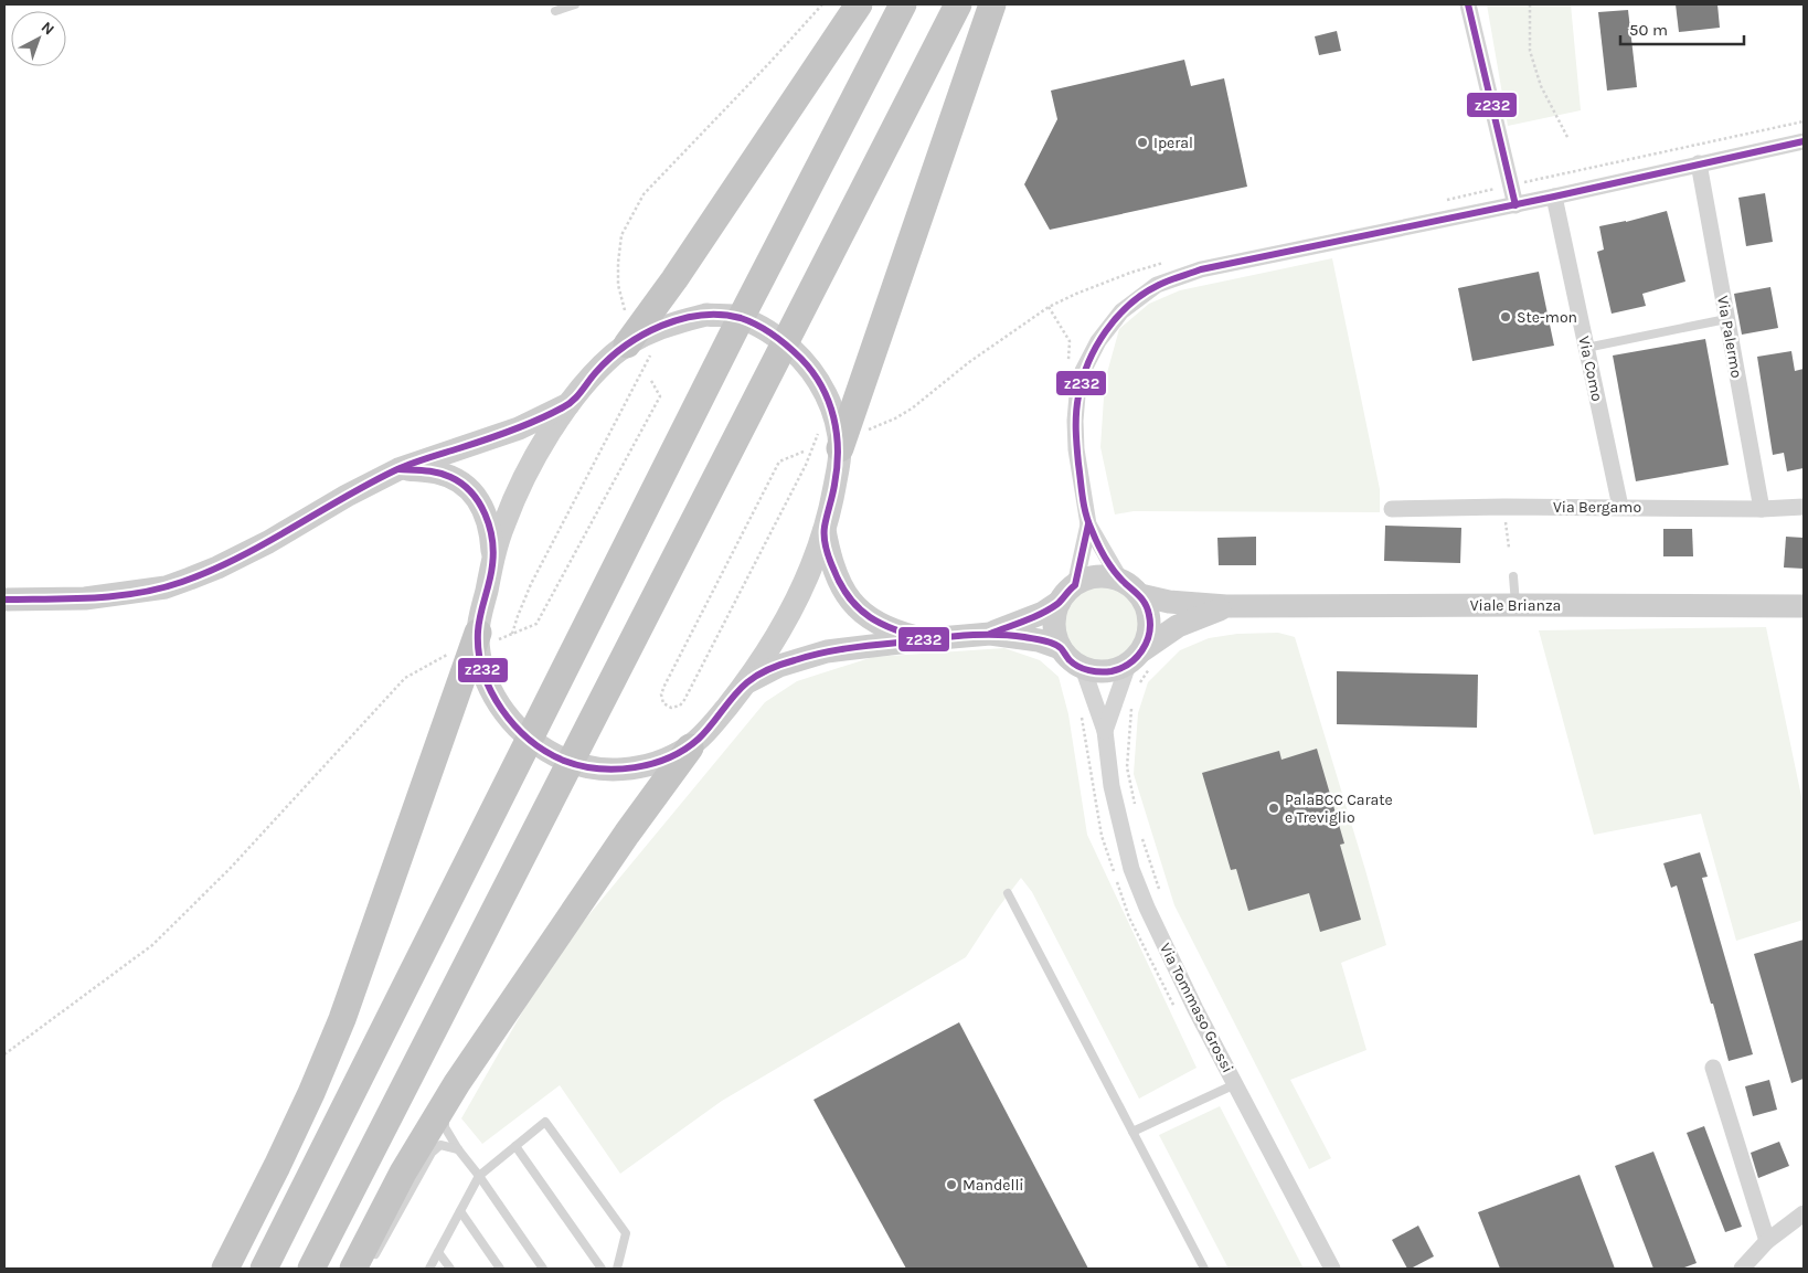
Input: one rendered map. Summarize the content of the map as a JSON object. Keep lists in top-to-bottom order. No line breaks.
{"streets":{"main road":["Viale Brianza"],"street":["Via Palermo","Via Como","Via Bergamo","Via Tommaso Grossi"]},"crossings":[["Via Palermo","Via Bergamo"],["Via Como","Via Bergamo"],["Viale Brianza","Via Tommaso Grossi"]],"places":["Iperal","Ste-mon","PalaBCC Carate e Treviglio","Mandelli"],"lines":["transit line z232"],"scale_bar":"50 m","north":"top right"}
